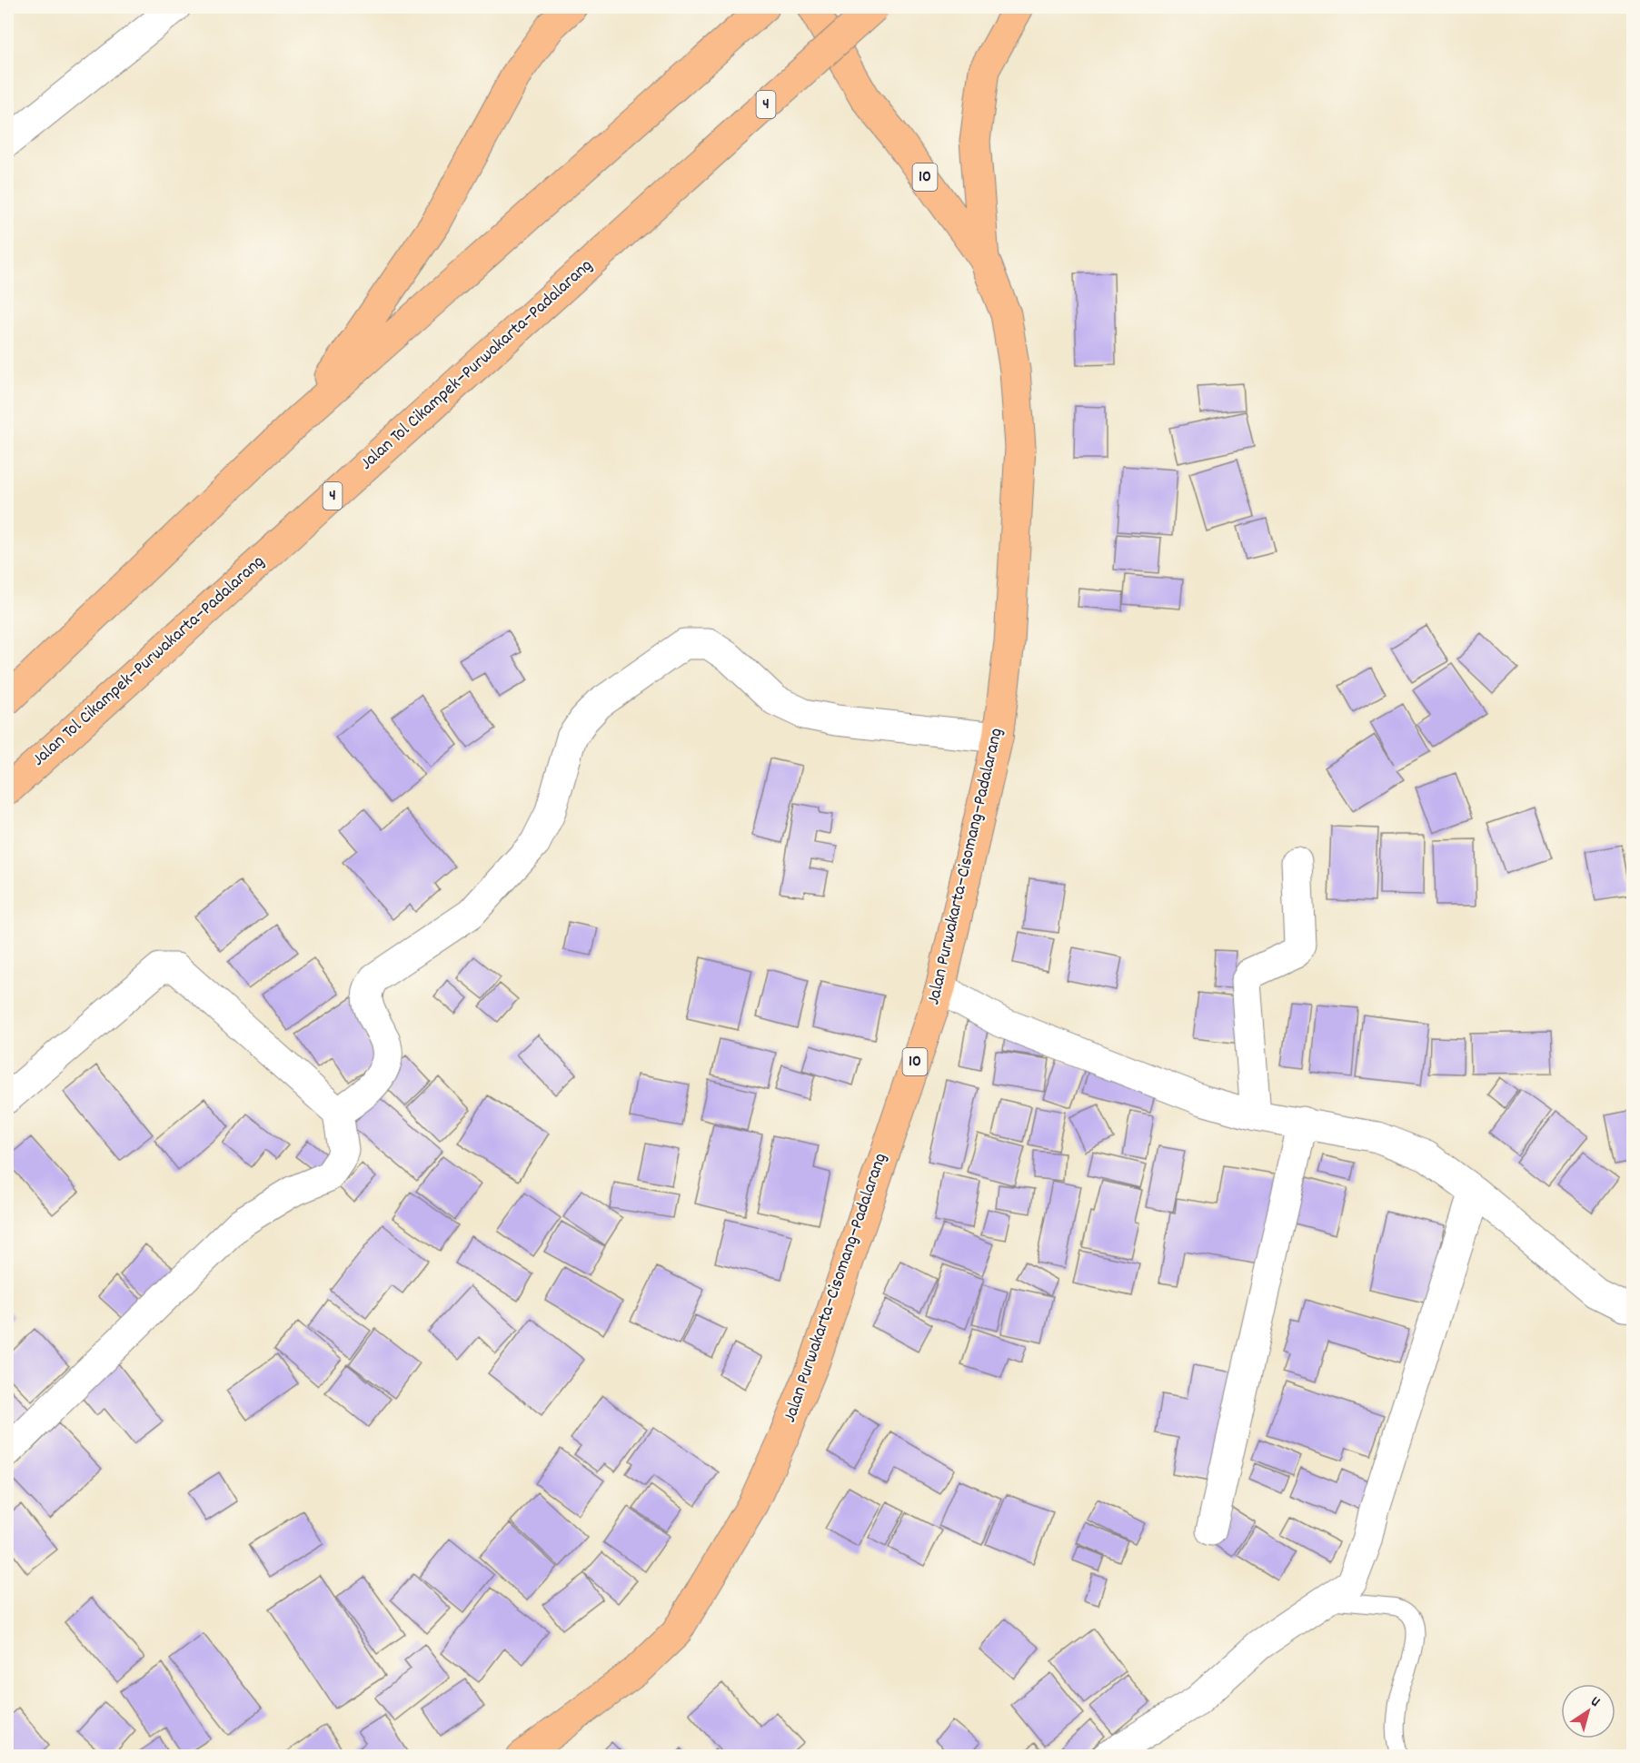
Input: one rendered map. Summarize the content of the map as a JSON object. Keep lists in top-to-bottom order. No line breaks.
{"streets":{"highway":["4","10","Jalan Tol Cikampek–Purwakarta–Padalarang","Jalan Purwakarta–Cisomang–Padalarang"]},"north":"top right"}
